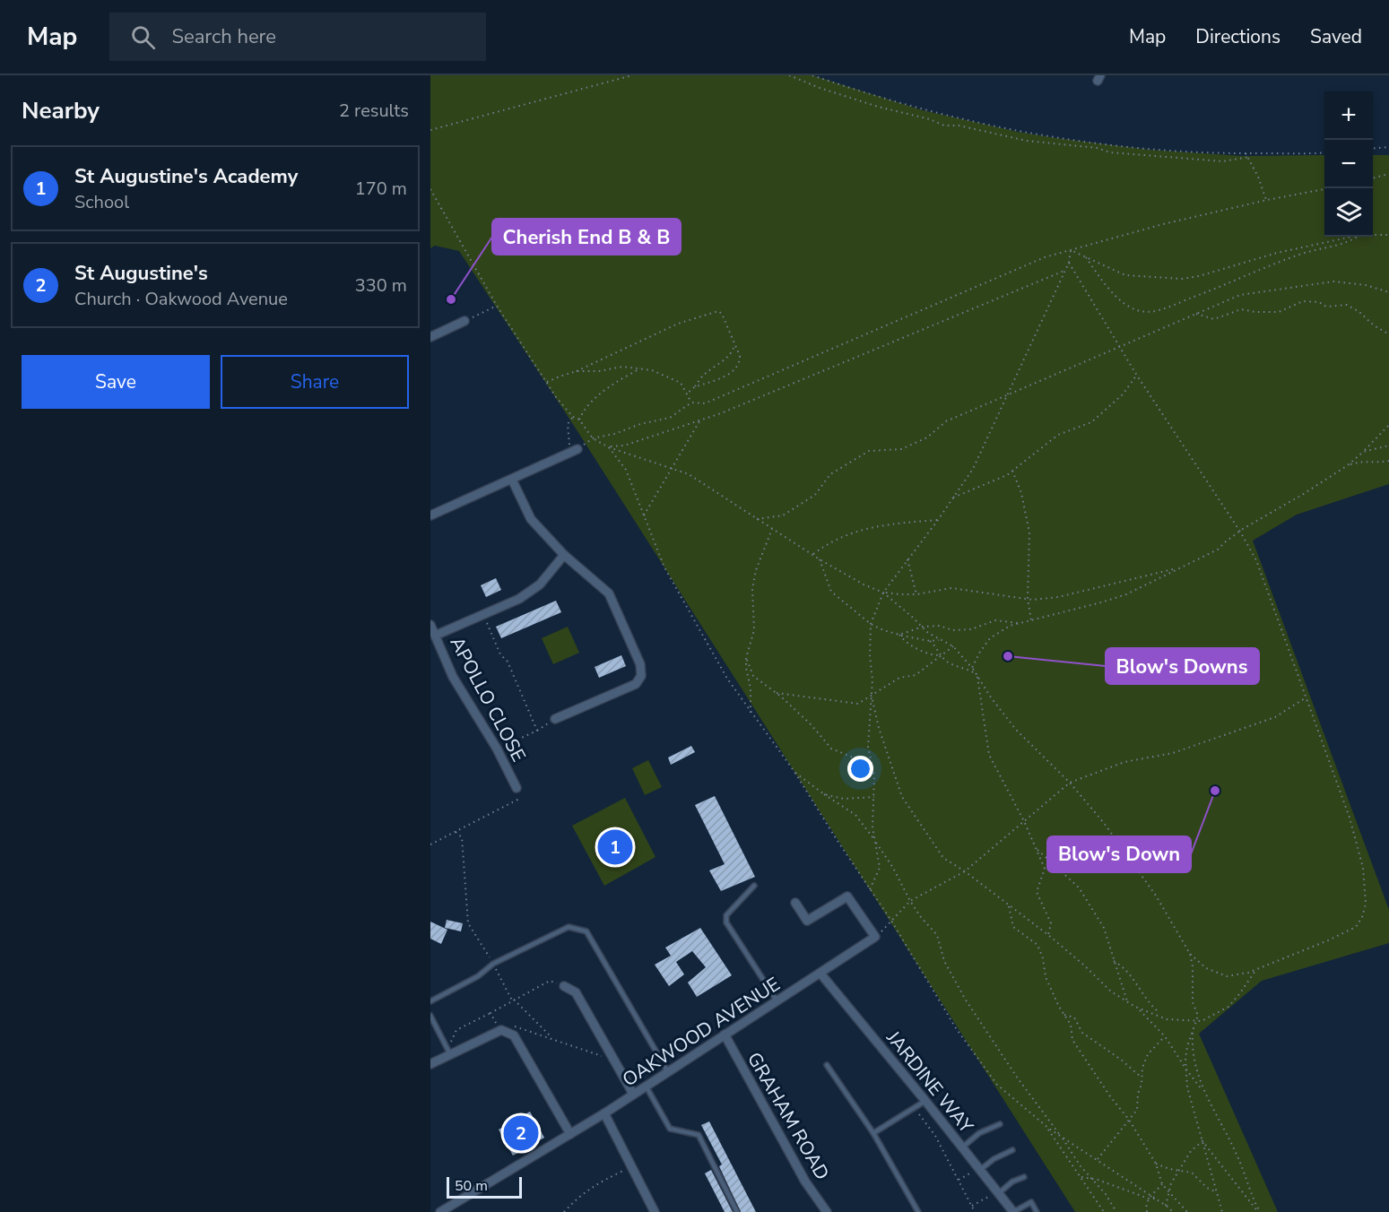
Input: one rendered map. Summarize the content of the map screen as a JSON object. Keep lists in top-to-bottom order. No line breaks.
{"streets":{"street":["APOLLO CLOSE","OAKWOOD AVENUE","JARDINE WAY","GRAHAM ROAD"]},"crossings":[["OAKWOOD AVENUE","JARDINE WAY"],["OAKWOOD AVENUE","GRAHAM ROAD"]],"places":["Cherish End B & B","Blow's Downs","Blow's Down"],"scale_bar":"50 m","page":{"header":"Map","search":"Search here","nav":["Map","Directions","Saved"],"heading":["Nearby","2 results"],"map_buttons":["+","−"],"list":[{"mark":"1","name":"St Augustine's Academy","note":"School","value":"170 m"},{"mark":"2","name":"St Augustine's","note":"Church · Oakwood Avenue","value":"330 m"}],"buttons":["Save","Share"],"pins":["1","2"],"scale":"50 m"}}
